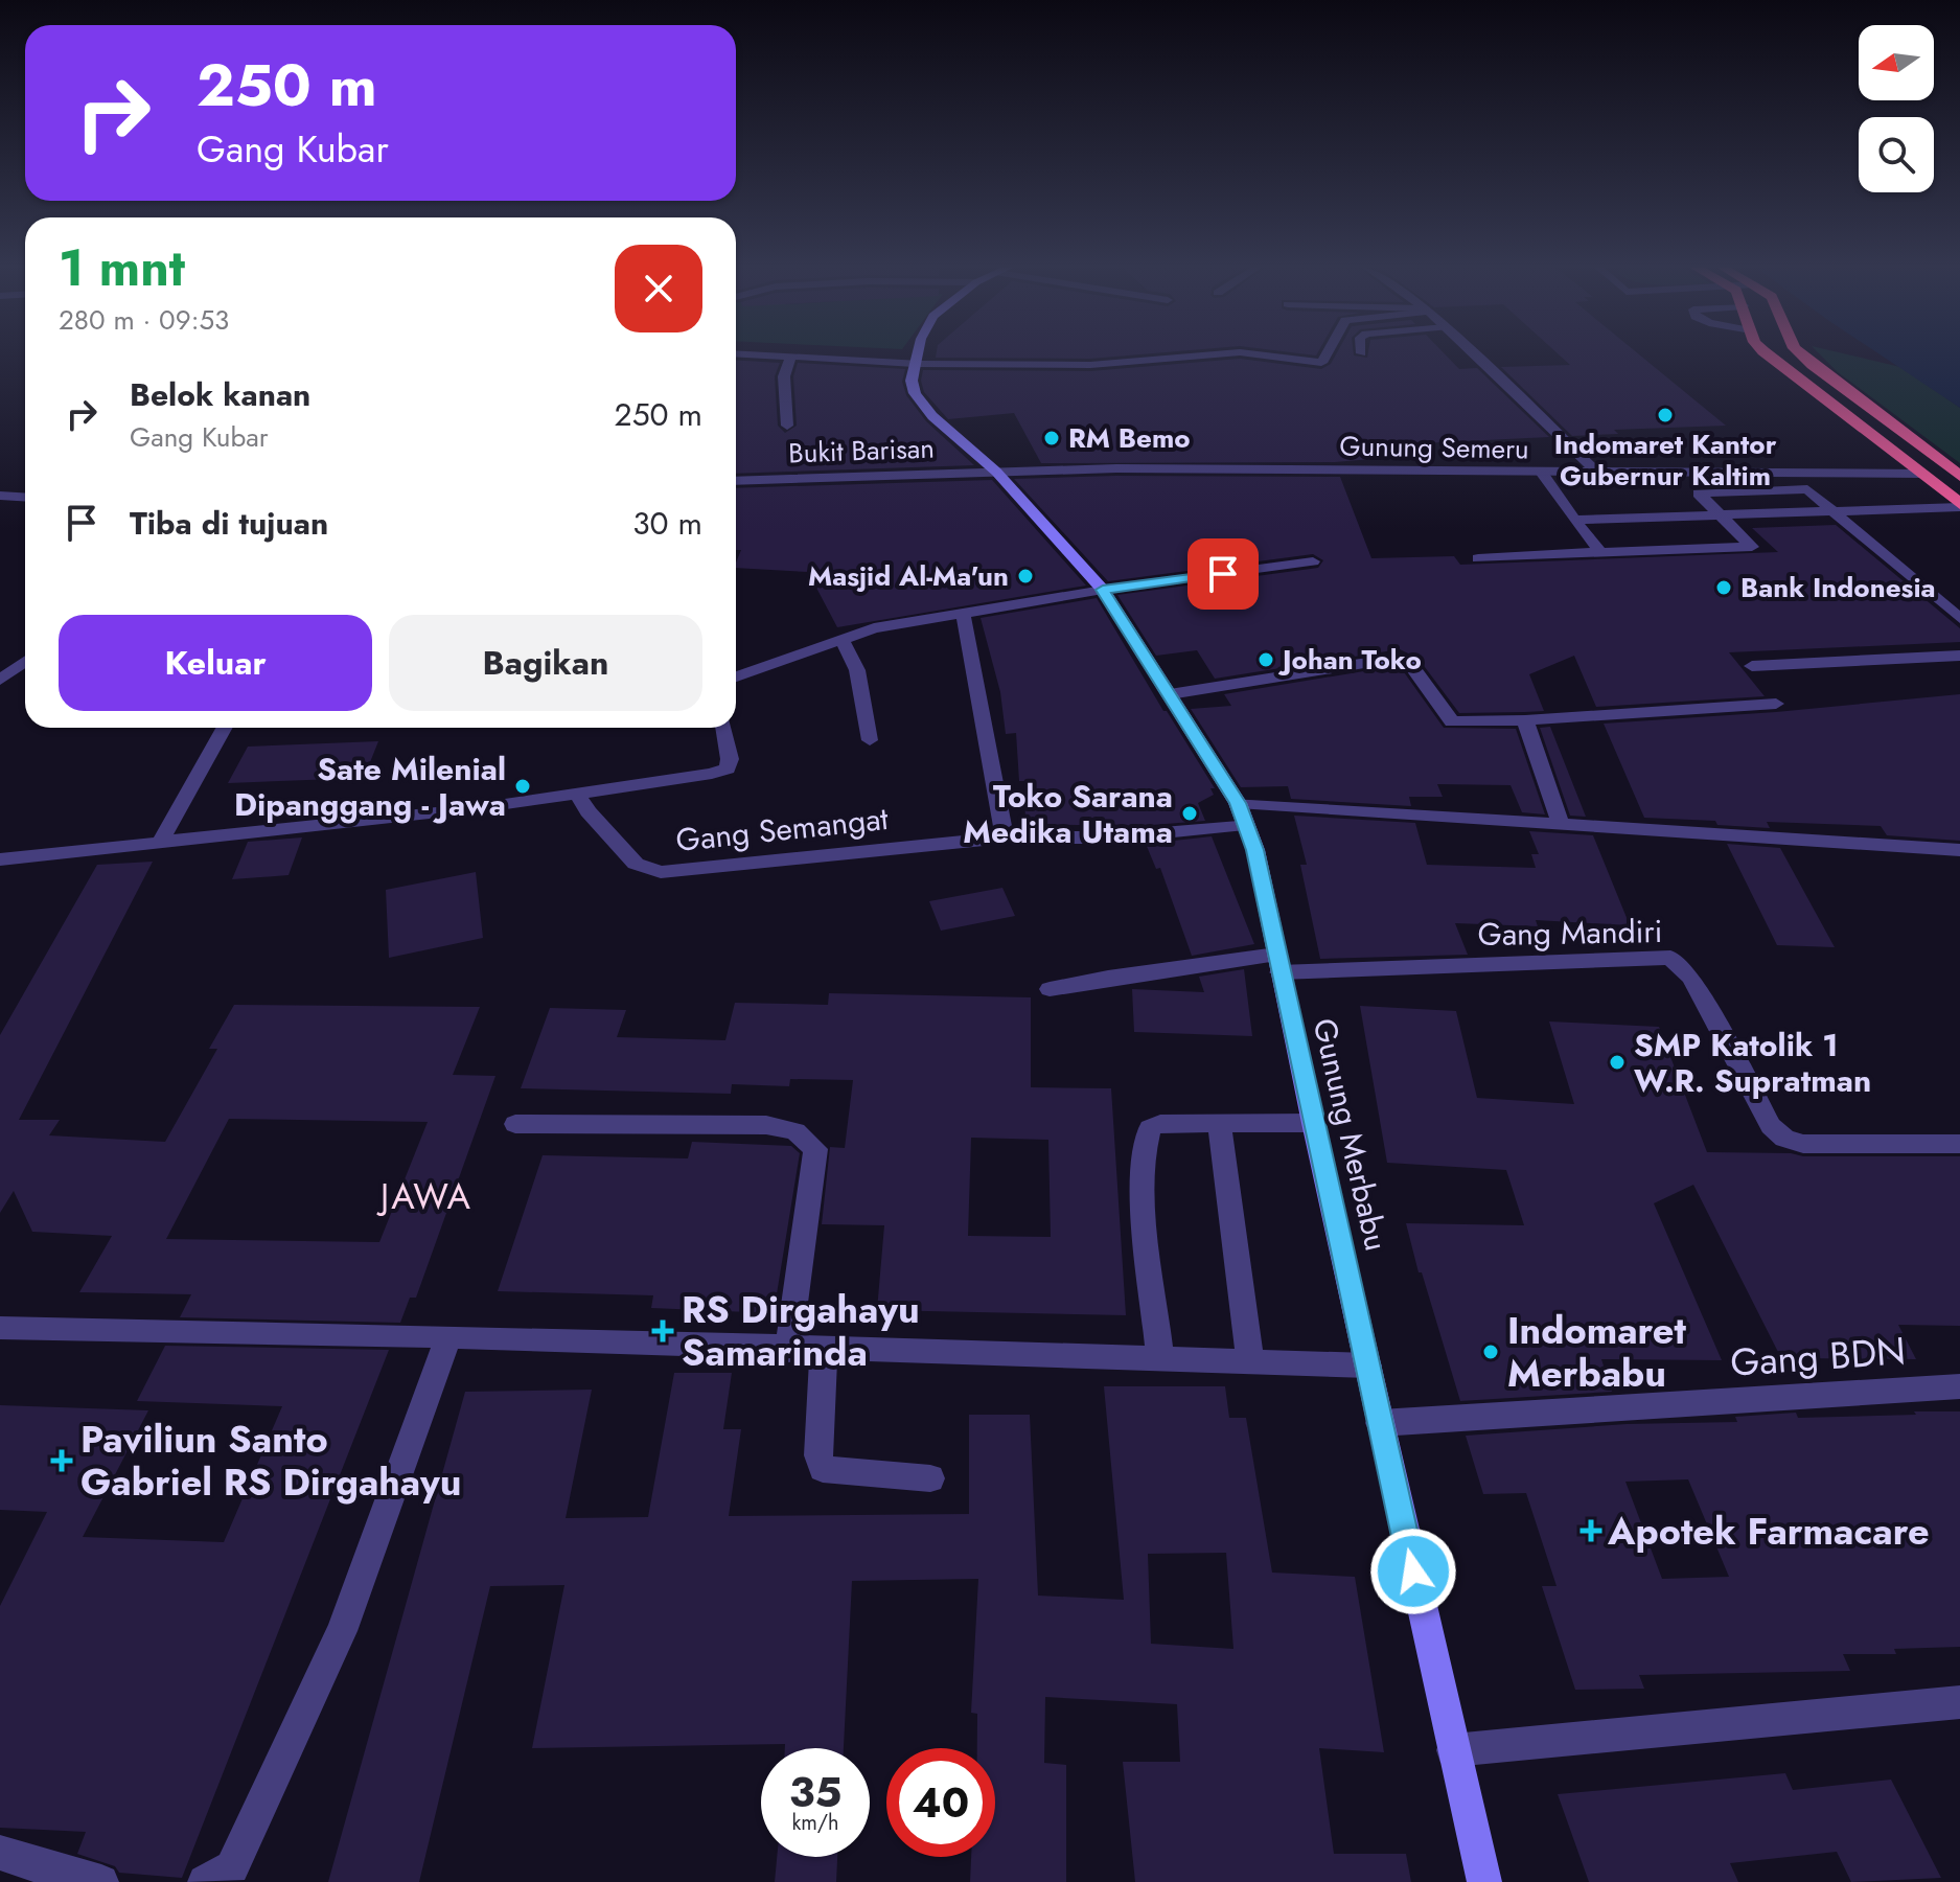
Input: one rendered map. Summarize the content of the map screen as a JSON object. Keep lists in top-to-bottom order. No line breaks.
{"streets":{"street":["Gunung Semeru","Bukit Barisan","Gang Semangat","Gang Mandiri","Gunung Merbabu","Gang BDN"]},"crossings":[["Gunung Semeru","Bukit Barisan"],["Gunung Semeru","Gunung Merbabu"],["Bukit Barisan","Gunung Merbabu"],["Gang Semangat","Gunung Merbabu"],["Gang Mandiri","Gunung Merbabu"],["Gunung Merbabu","Gang BDN"]],"districts":["JAWA"],"places":{"other":["Indomaret Kantor Gubernur Kaltim","RM Bemo","Masjid Al-Ma'un","Bank Indonesia","Johan Toko","Sate Milenial Dipanggang - Jawa","Toko Sarana Medika Utama","SMP Katolik 1 W.R. Supratman","Indomaret Merbabu"],"health":["RS Dirgahayu Samarinda","Paviliun Santo Gabriel RS Dirgahayu","Apotek Farmacare"]},"north":"left","page":{"turn":["250 m","Gang Kubar"],"heading":["1 mnt","280 m · 09:53"],"list":[{"name":"Belok kanan","note":"Gang Kubar","value":"250 m"},{"name":"Tiba di tujuan","value":"30 m"}],"buttons":["Keluar","Bagikan"],"speed":"35 km/h","limit":"40"}}
